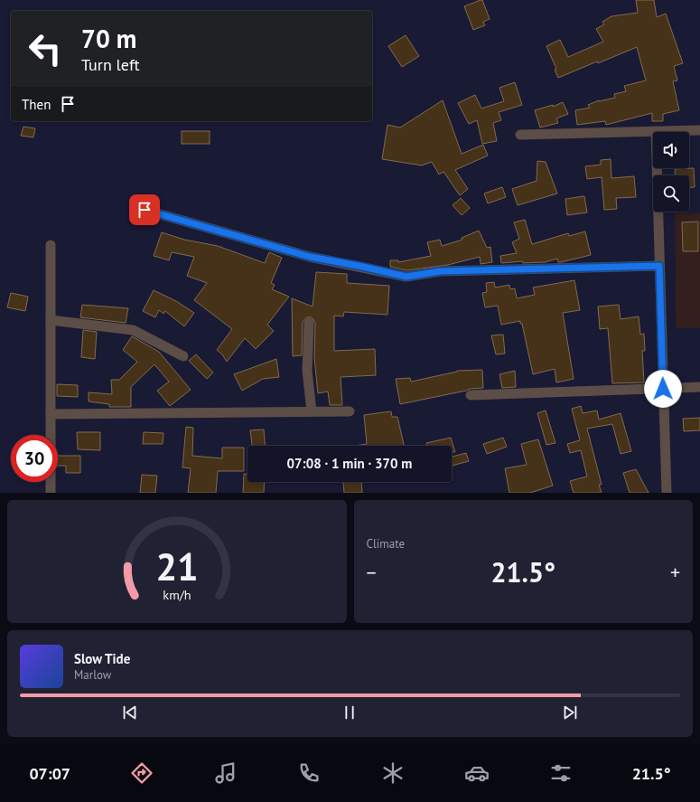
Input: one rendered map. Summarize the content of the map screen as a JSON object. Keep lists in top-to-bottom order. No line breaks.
{"page":{"turn":["70 m","Turn left"],"then":"Then","limit":"30","trip":"07:08 · 1 min · 370 m","tile":"Climate","heat":["−","21.5°","+"],"song":["Slow Tide","Marlow"],"tabs":["07:07","21.5°"],"gauge":["21","km/h"]}}
